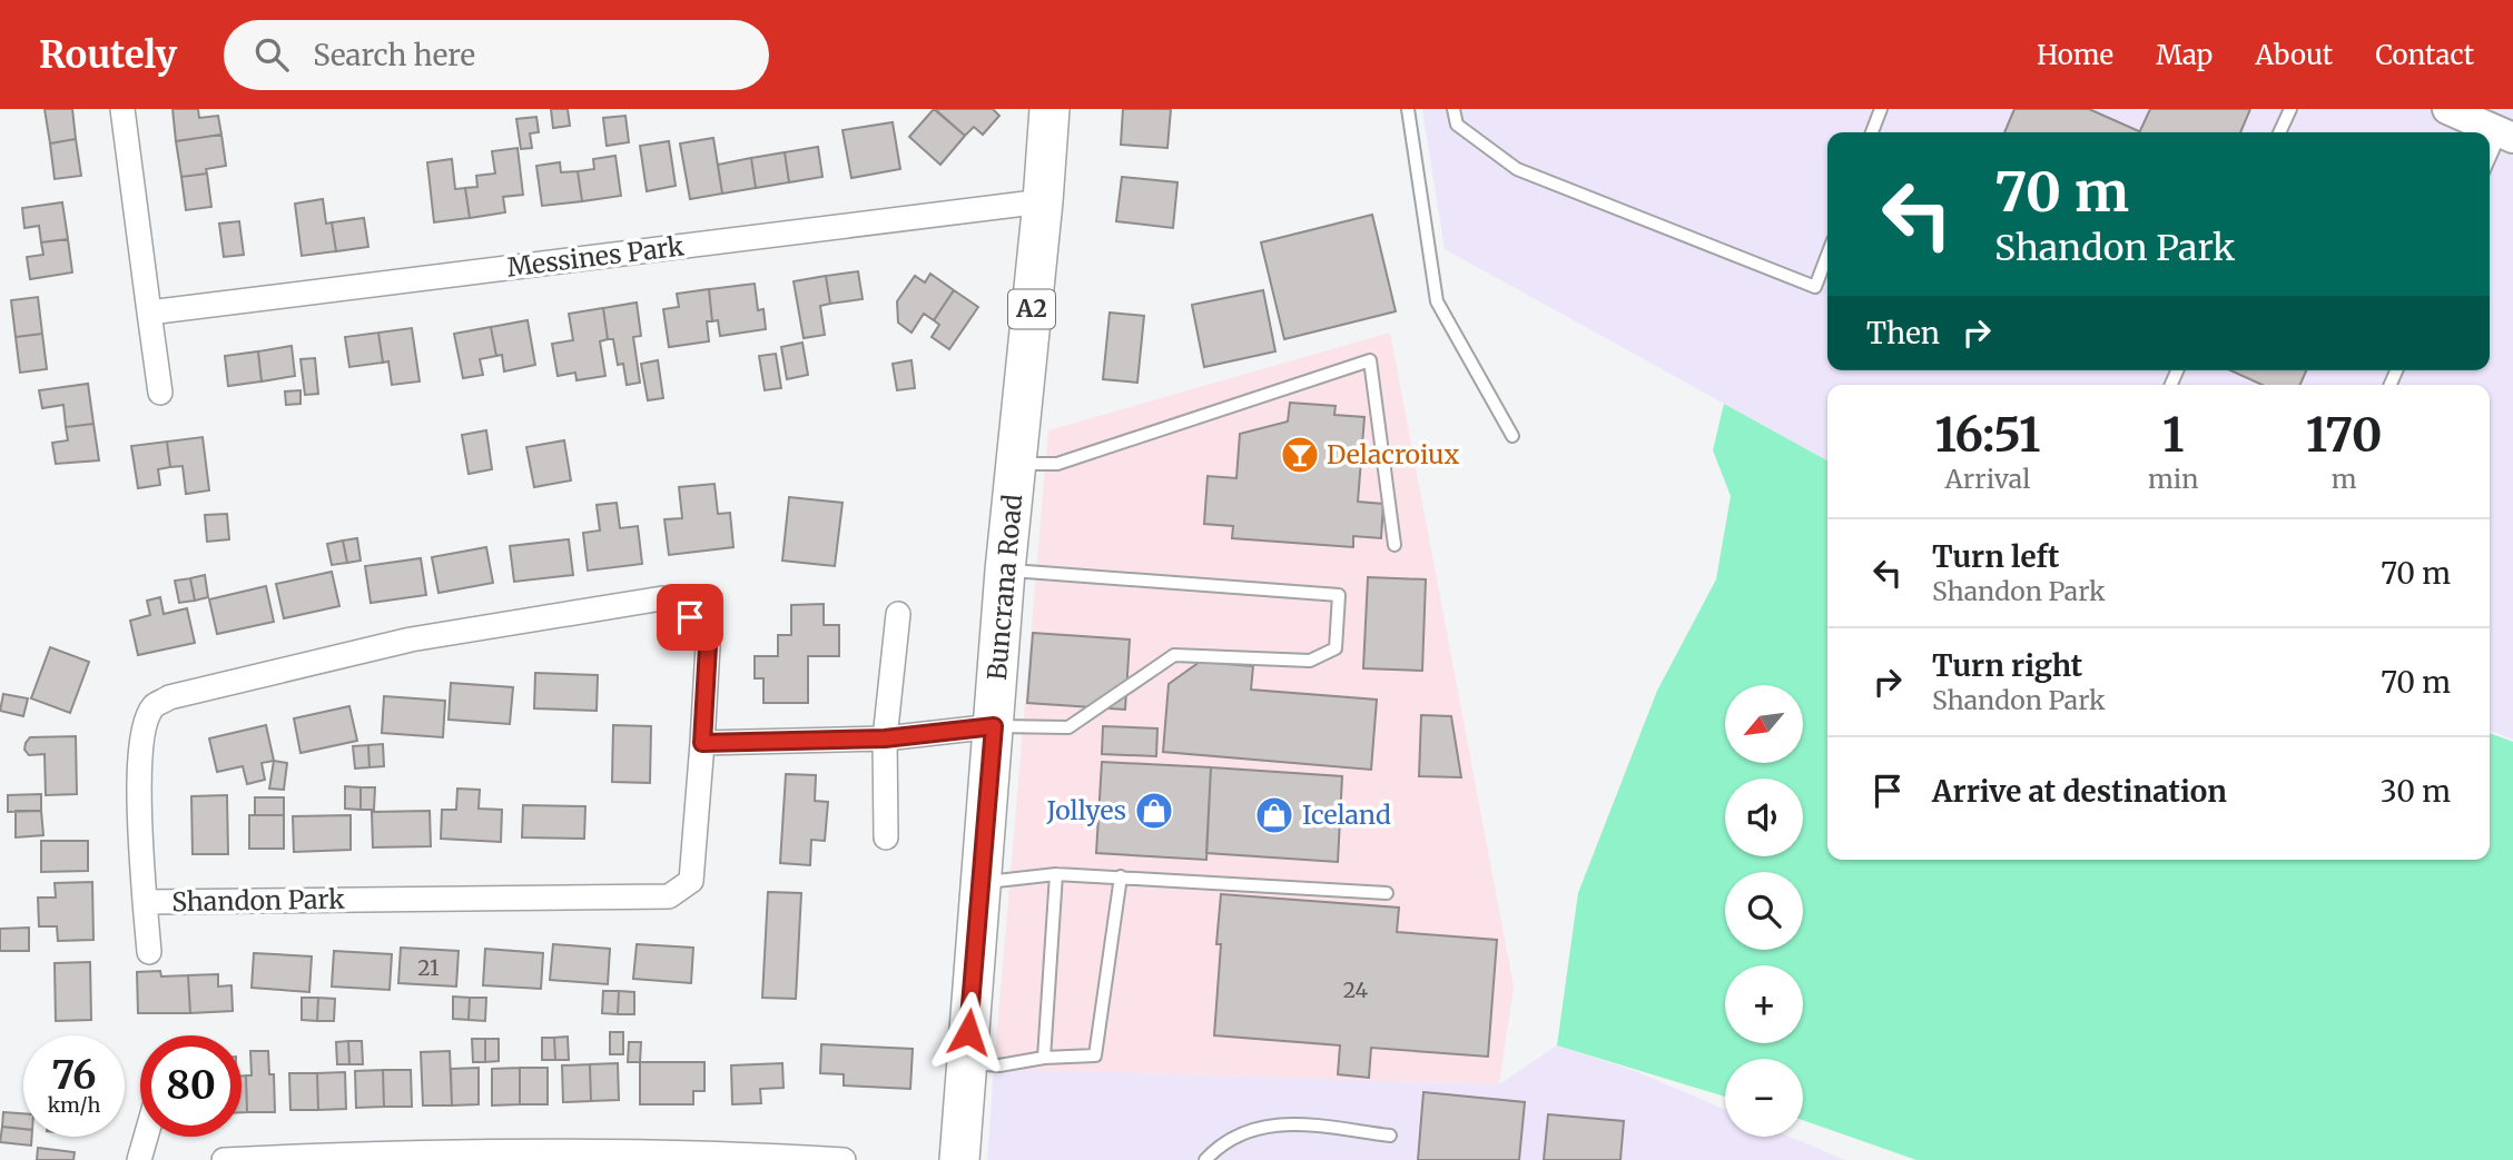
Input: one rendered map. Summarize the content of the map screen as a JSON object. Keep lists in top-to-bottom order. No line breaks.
{"streets":{"highway":["A2","Buncrana Road"],"street":["Messines Park","Shandon Park"]},"crossings":[["Messines Park","Buncrana Road"]],"places":{"bar":["Delacroiux"],"shop":["Jollyes","Iceland"]},"house_numbers":["21","24"],"north":"bottom left","page":{"header":"Routely","search":"Search here","nav":["Home","Map","About","Contact"],"turn":["70 m","Shandon Park"],"then":"Then","eta":["16:51","Arrival","1","min","170","m"],"list":[{"name":"Turn left","note":"Shandon Park","value":"70 m"},{"name":"Turn right","note":"Shandon Park","value":"70 m"},{"name":"Arrive at destination","value":"30 m"}],"map_buttons":["+","−"],"speed":"76 km/h","limit":"80"}}
